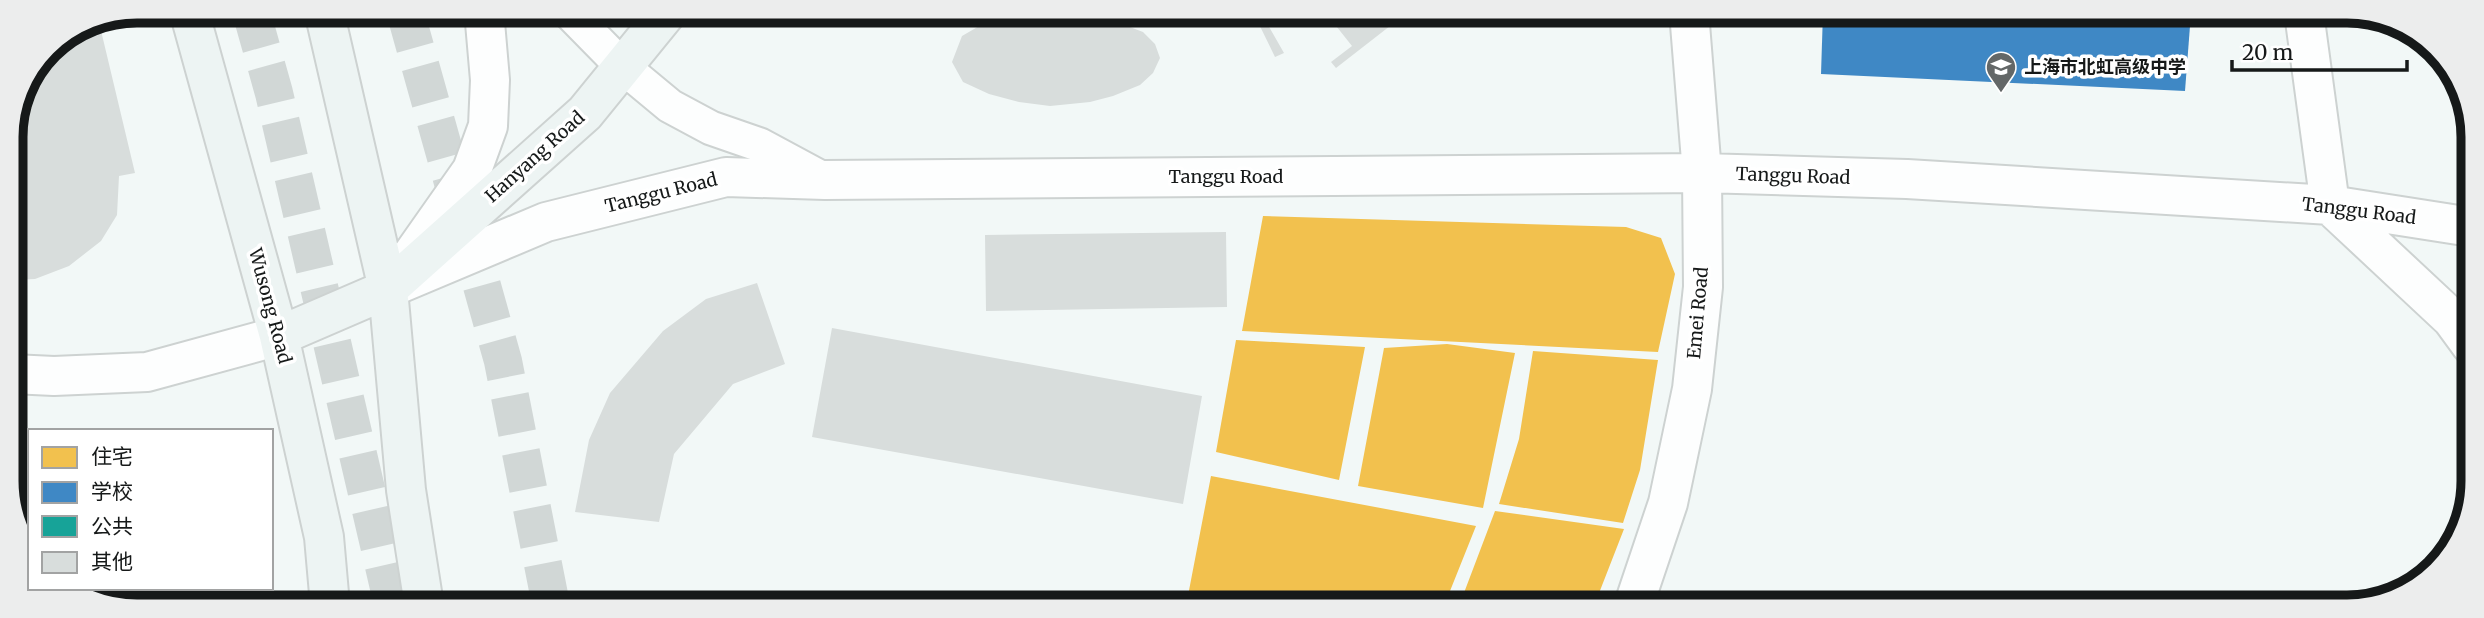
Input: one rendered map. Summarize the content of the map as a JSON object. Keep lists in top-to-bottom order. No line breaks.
{"streets":{"main road":["Hanyang Road","Tanggu Road","Wusong Road"],"street":["Emei Road"]},"crossings":[["Hanyang Road","Tanggu Road"],["Tanggu Road","Wusong Road"],["Tanggu Road","Emei Road"]],"places":{"school or university":["上海市北虹高级中学"]},"legend":["住宅","学校","公共","其他"],"scale_bar":"20 m"}
